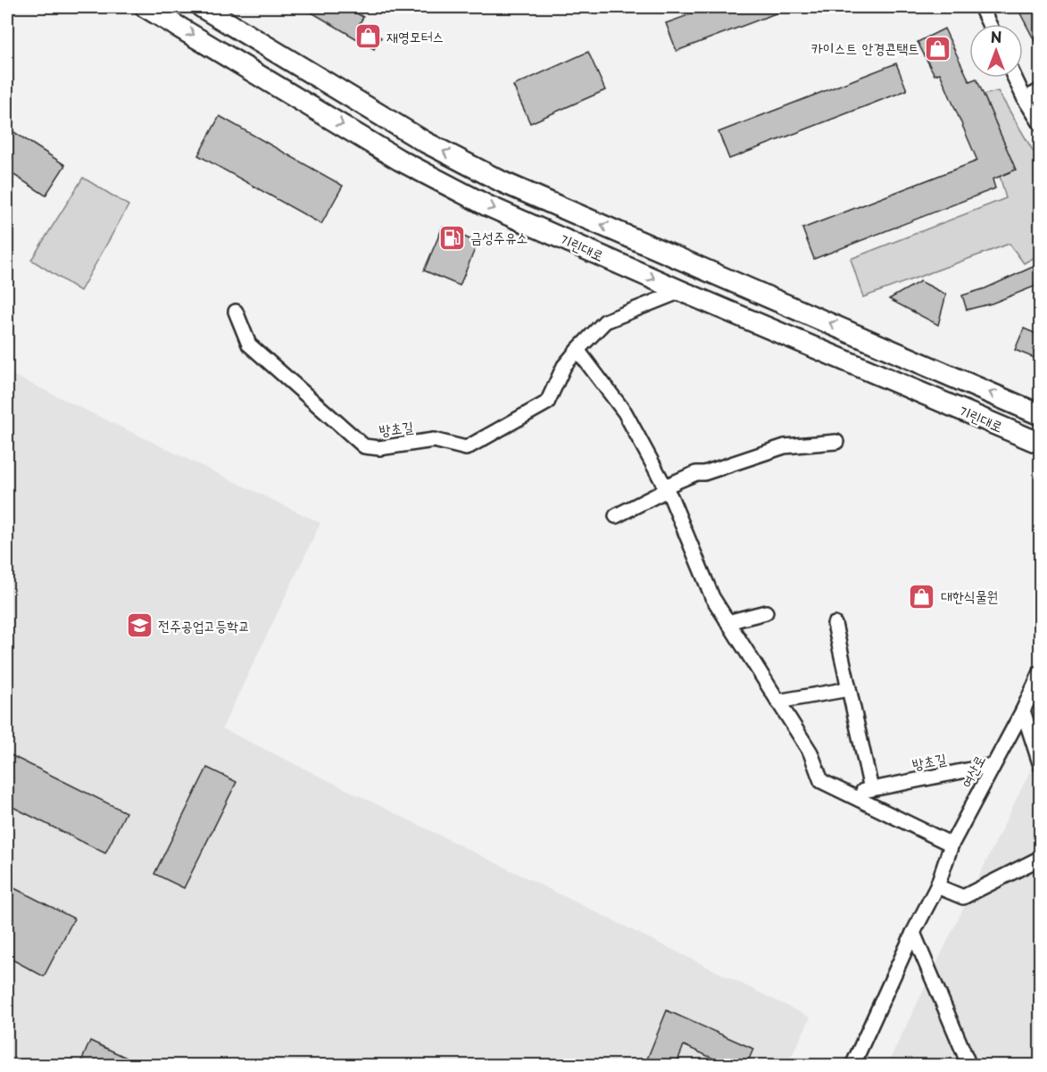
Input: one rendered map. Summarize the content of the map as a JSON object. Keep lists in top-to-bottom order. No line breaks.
{"streets":{"street":["기린대로","방초길","여산로"]},"crossings":[["기린대로","방초길"],["방초길","여산로"]],"places":{"shop":["재영모터스","카이스트 안경콘택트","대한식물원"],"fuel station":["금성주유소"],"school or university":["전주공업고등학교"]},"north":"top"}
